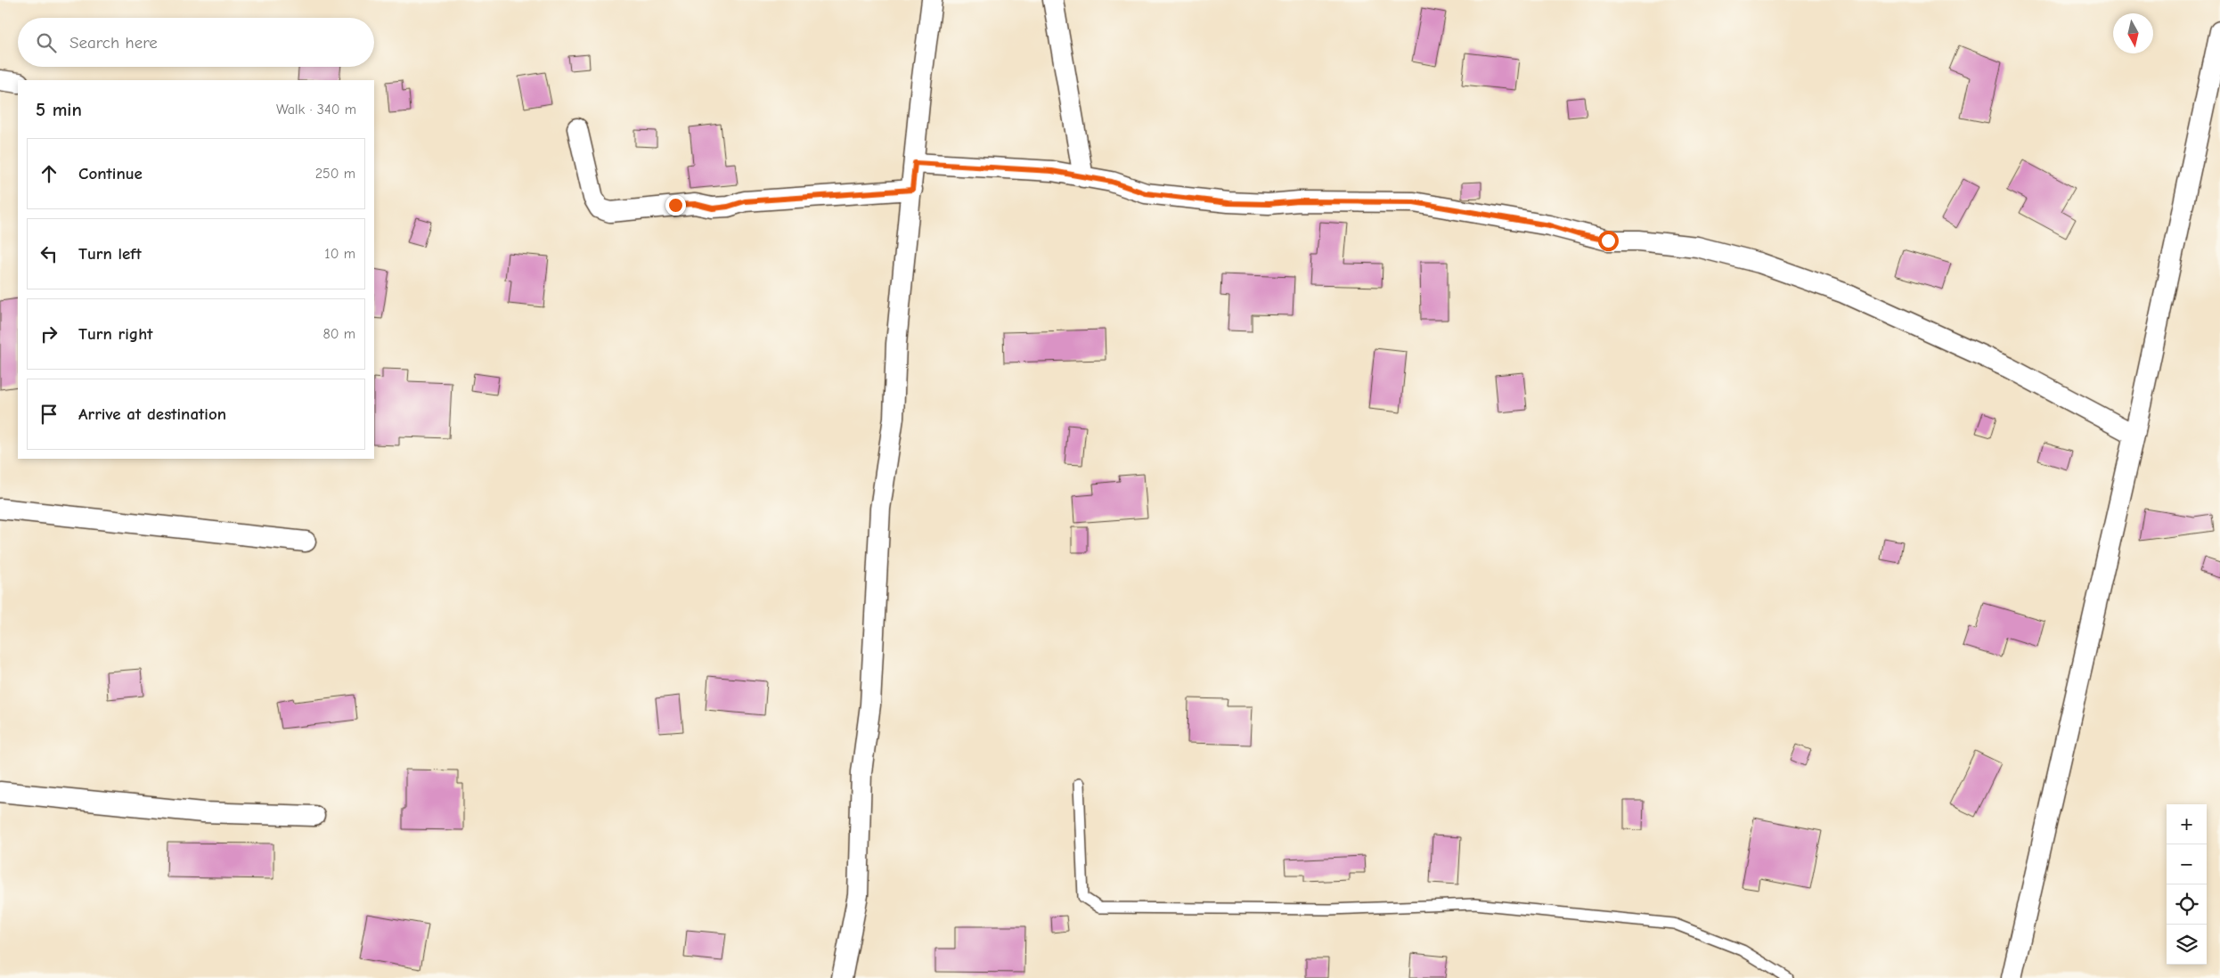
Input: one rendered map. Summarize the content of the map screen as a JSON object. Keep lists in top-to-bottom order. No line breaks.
{"north":"bottom","page":{"search":"Search here","heading":["5 min","Walk · 340 m"],"list":[["Continue","250 m"],["Turn left","10 m"],["Turn right","80 m"],"Arrive at destination"],"map_buttons":["+","−"]}}
